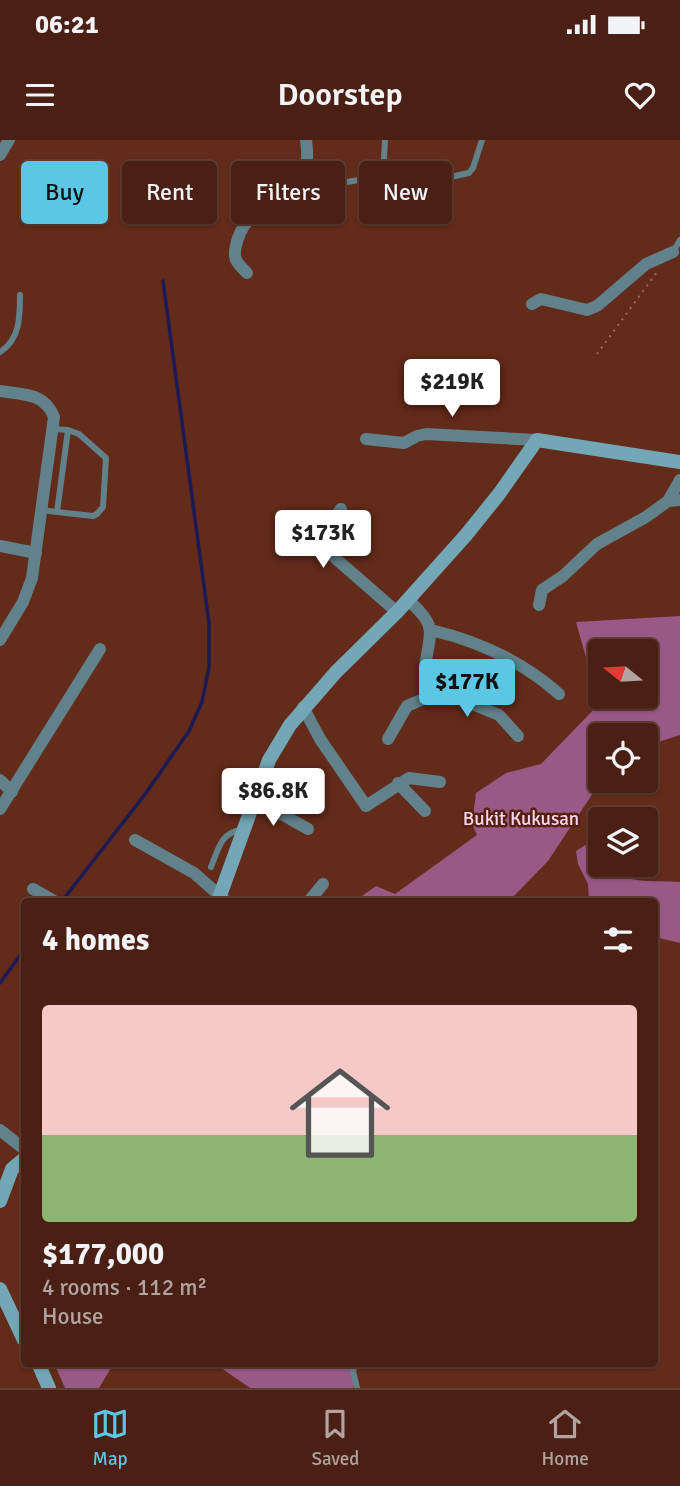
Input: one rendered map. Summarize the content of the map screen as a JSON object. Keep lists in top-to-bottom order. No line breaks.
{"parks":["Bukit Kukusan"],"north":"left","page":{"status":"06:21","header":"Doorstep","chip":["Buy","Rent","Filters","New"],"price":["$219K","$173K","$177K","$86.8K"],"heading":"4 homes","list":[{"name":"$177,000","note":"4 rooms · 112 m² · House"}],"tabs":["Map","Saved","Home"]}}
